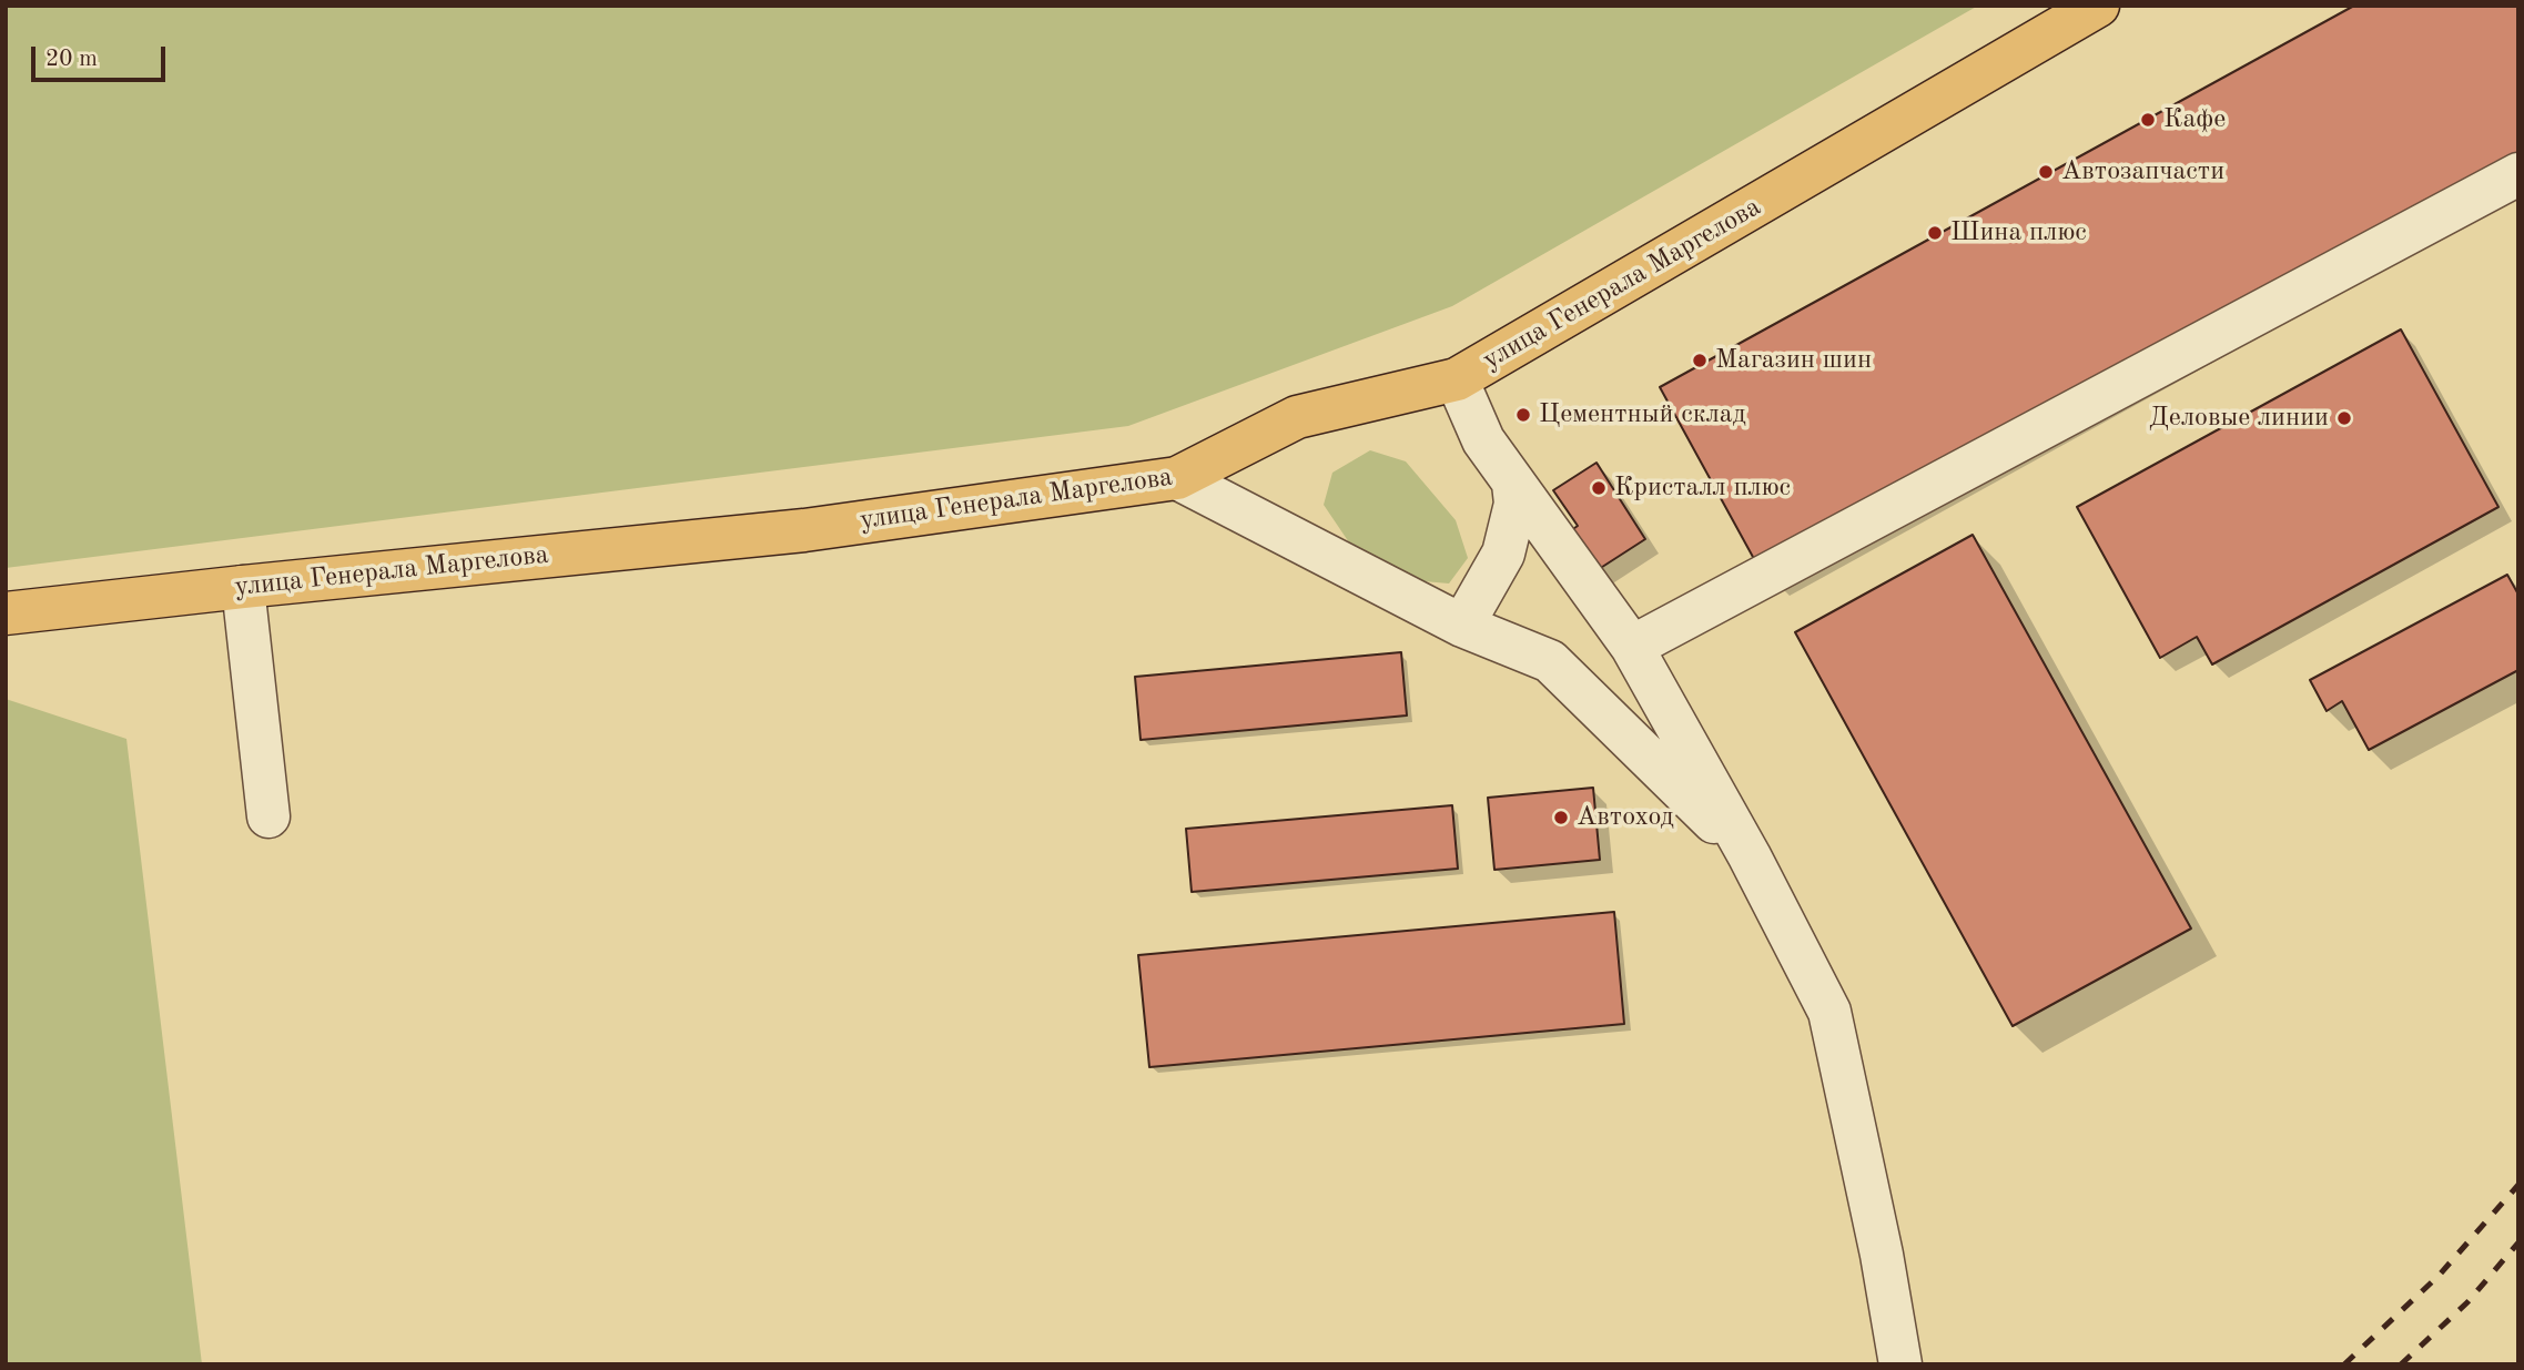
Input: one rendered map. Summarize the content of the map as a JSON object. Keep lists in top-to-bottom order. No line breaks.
{"streets":{"main road":["улица Генерала Маргелова"]},"places":["Кафе","Автозапчасти","Шина плюс","Магазин шин","Цементный склад","Деловые линии","Кристалл плюс","Автоход"],"scale_bar":"20 m"}
